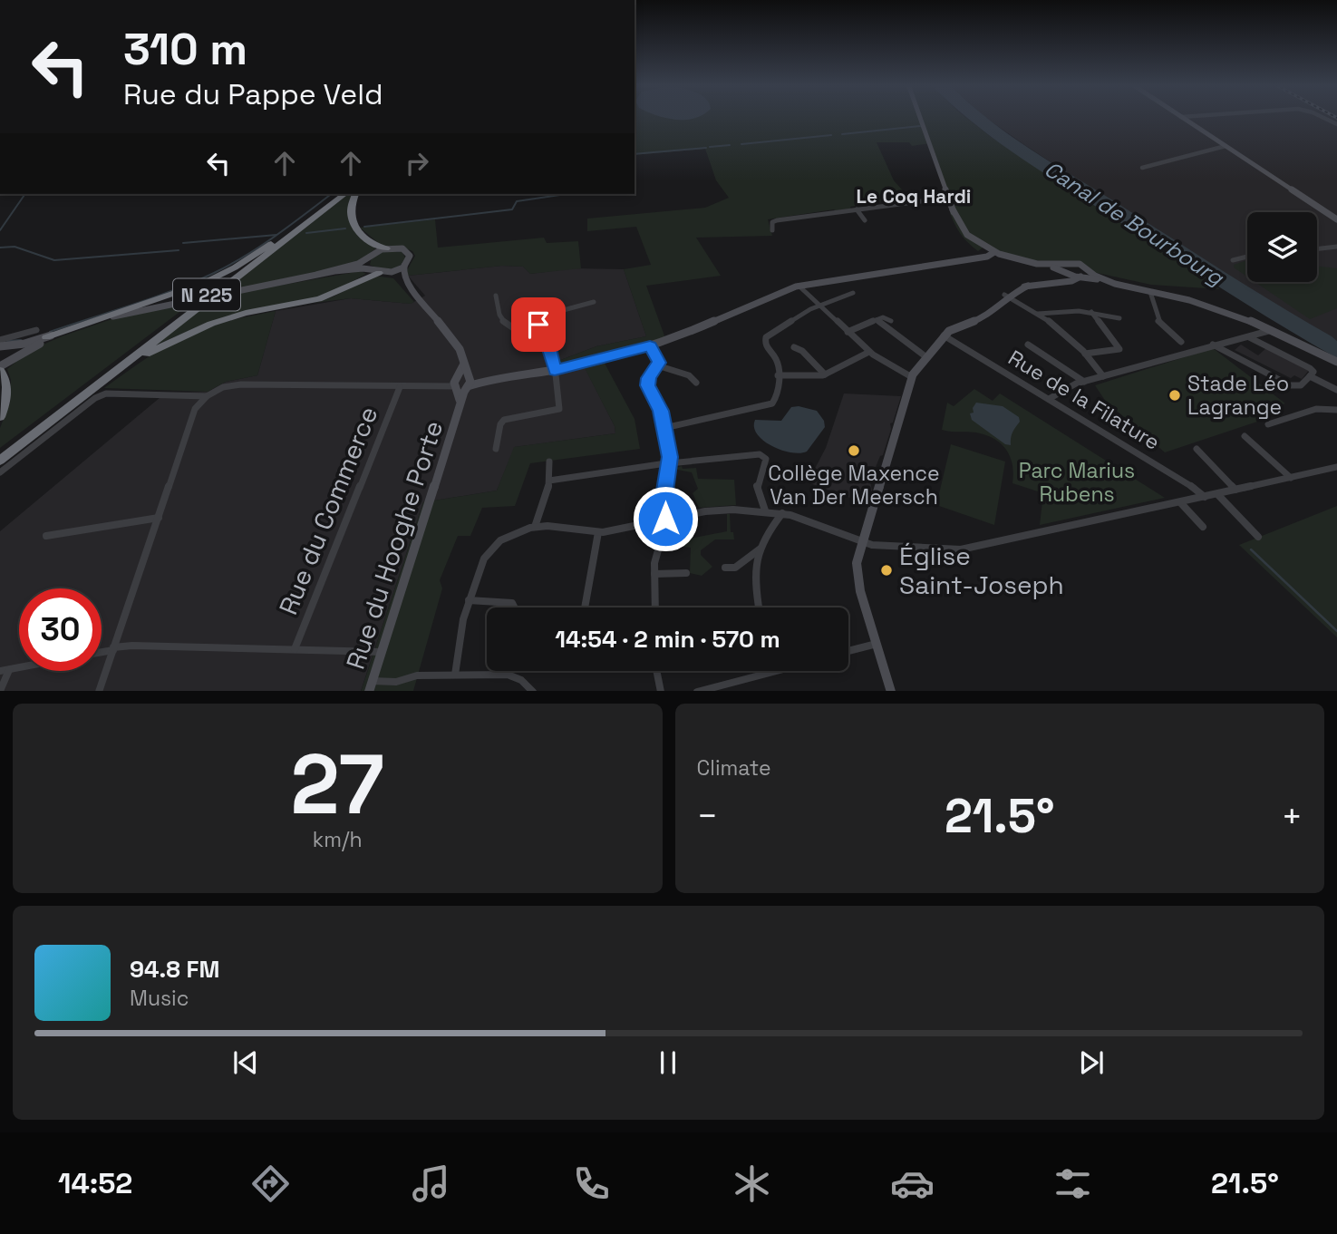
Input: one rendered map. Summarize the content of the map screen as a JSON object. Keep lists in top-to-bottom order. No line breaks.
{"streets":{"highway":["N 225"],"street":["Rue de la Filature","Rue du Commerce","Rue du Hooghe Porte"]},"districts":["Le Coq Hardi"],"water":["Canal de Bourbourg"],"parks":["Parc Marius Rubens"],"places":["Stade Léo Lagrange","Collège Maxence Van Der Meersch","Église Saint-Joseph"],"page":{"turn":["310 m","Rue du Pappe Veld"],"limit":"30","trip":"14:54 · 2 min · 570 m","tile":[["27","km/h"],"Climate"],"heat":["−","21.5°","+"],"song":["94.8 FM","Music"],"tabs":["14:52","21.5°"]}}
